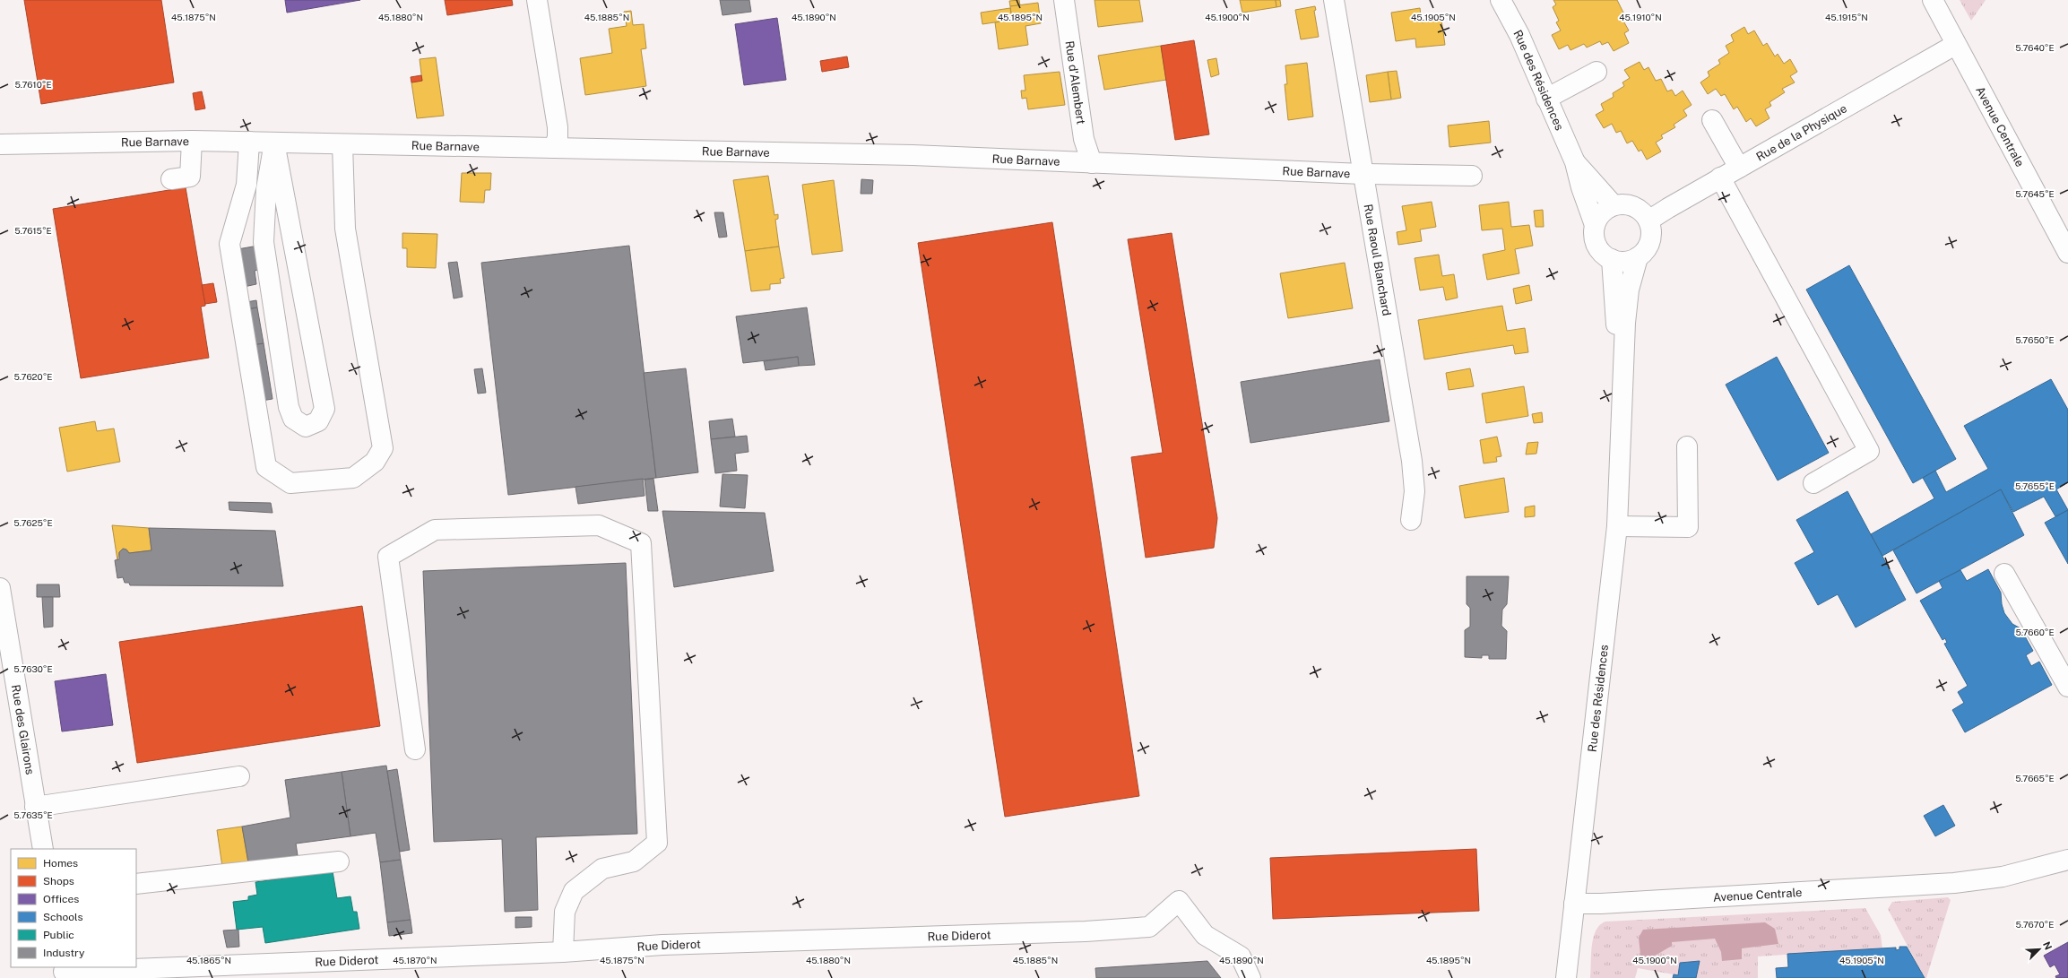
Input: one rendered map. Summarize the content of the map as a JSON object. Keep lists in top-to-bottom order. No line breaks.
{"streets":{"street":["Rue des Résidences","Rue d'Alembert","Avenue Centrale","Rue de la Physique","Rue Barnave","Rue Raoul Blanchard","Rue des Glairons","Rue Diderot"]},"crossings":[["Rue des Résidences","Avenue Centrale"],["Rue des Résidences","Rue de la Physique"],["Rue d'Alembert","Rue Barnave"],["Avenue Centrale","Rue de la Physique"],["Rue Barnave","Rue Raoul Blanchard"]],"legend":["Homes","Shops","Offices","Schools","Public","Industry"],"north":"top right","coordinates":["45.1890°N","45.1915°N","45.1875°N","45.1880°N","45.1885°N","45.1895°N","45.1900°N","45.1905°N","45.1910°N","5.7640°E","5.7610°E","5.7645°E","5.7615°E","5.7650°E","5.7620°E","5.7655°E","5.7625°E","5.7660°E","5.7630°E","5.7665°E","5.7635°E","5.7670°E","45.1865°N","45.1870°N"]}
